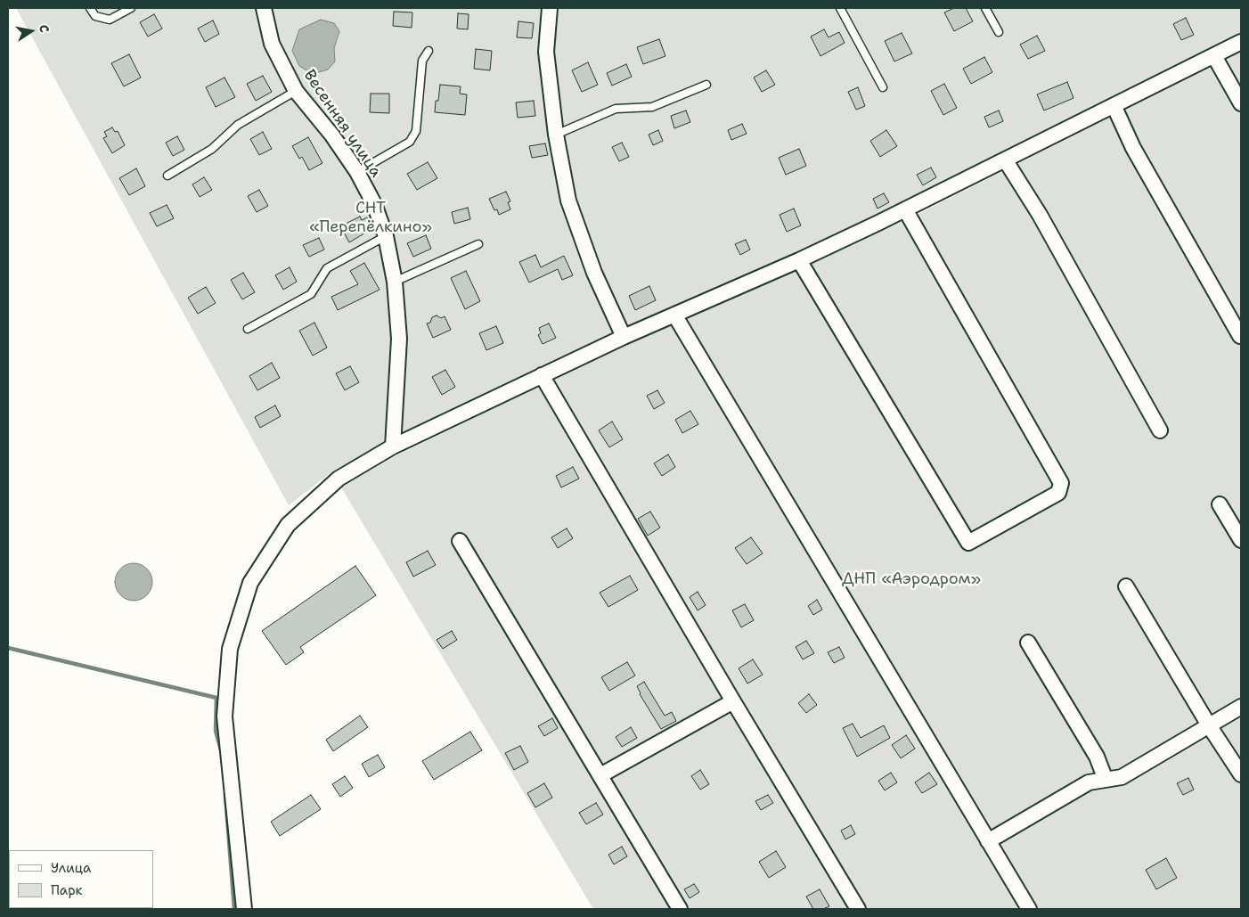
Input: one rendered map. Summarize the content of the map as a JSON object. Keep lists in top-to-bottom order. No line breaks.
{"streets":{"street":["Весенняя улица"]},"parks":["СНТ «Перепёлкино»","ДНП «Аэродром»"],"legend":["Улица","Парк"],"north":"right"}
